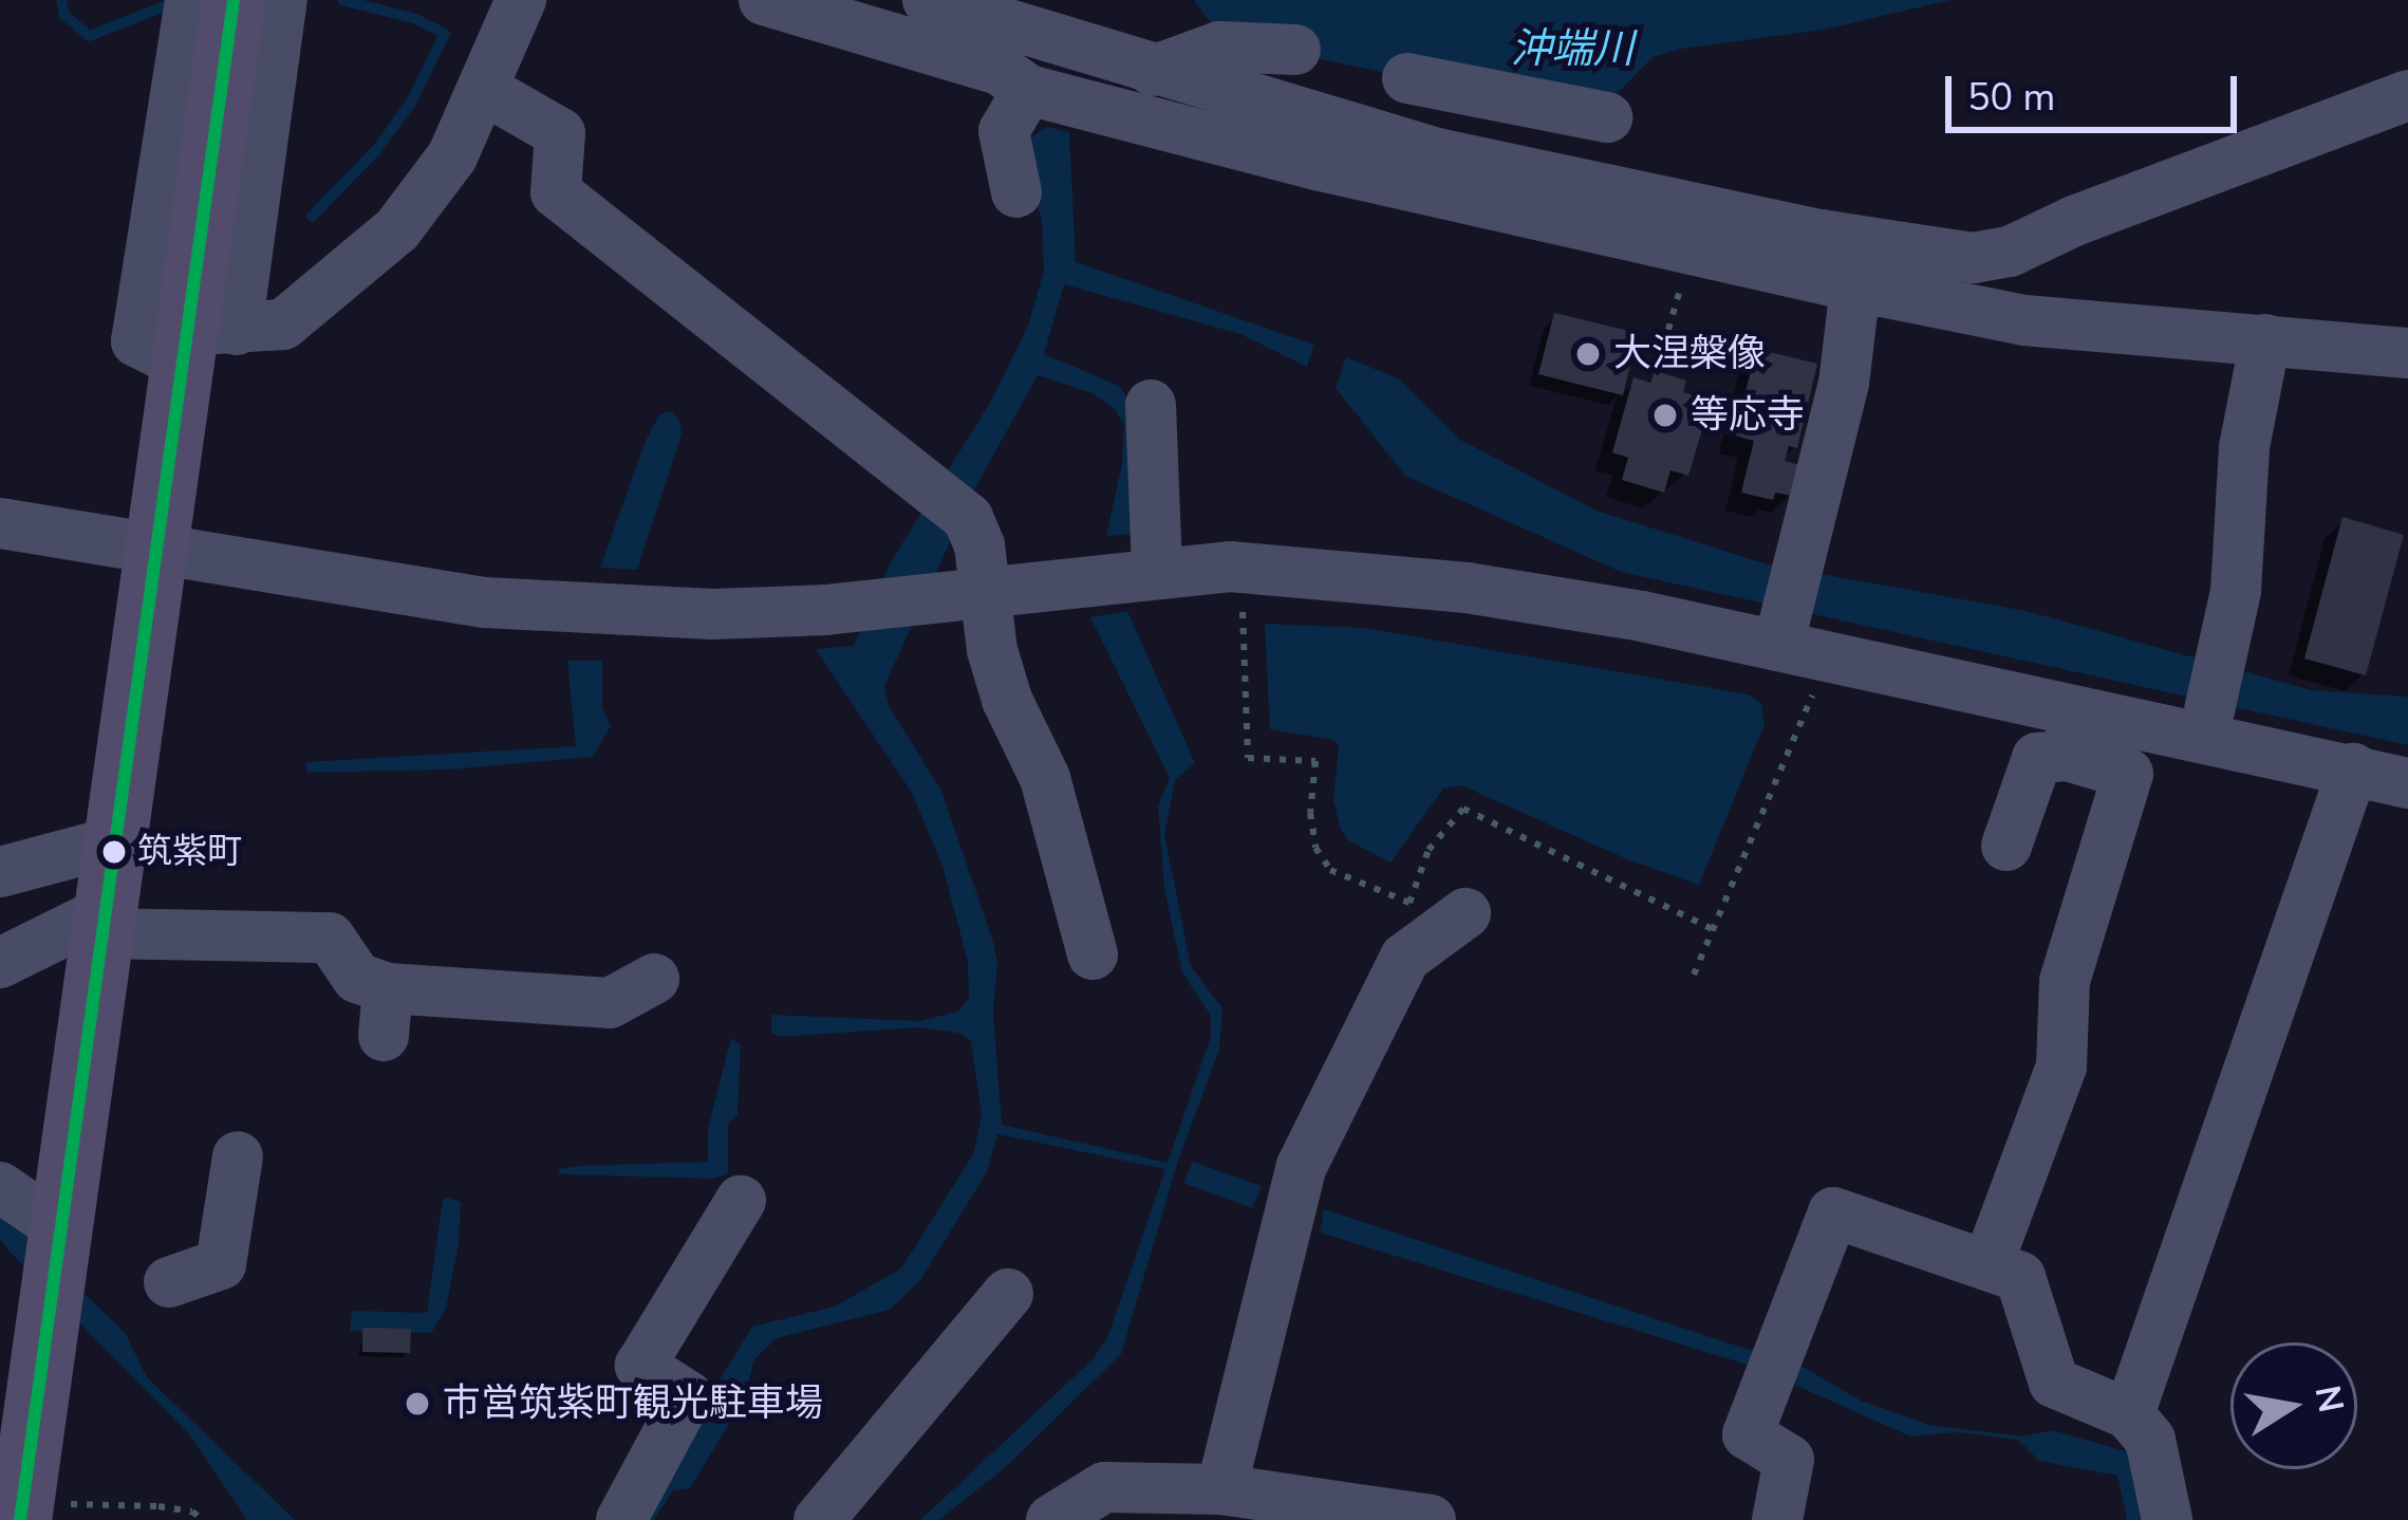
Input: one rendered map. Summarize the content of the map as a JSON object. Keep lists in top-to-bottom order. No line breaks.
{"water":["沖端川"],"places":["大涅槃像","等応寺","筑紫町","市営筑紫町観光駐車場"],"scale_bar":"50 m","north":"right"}
